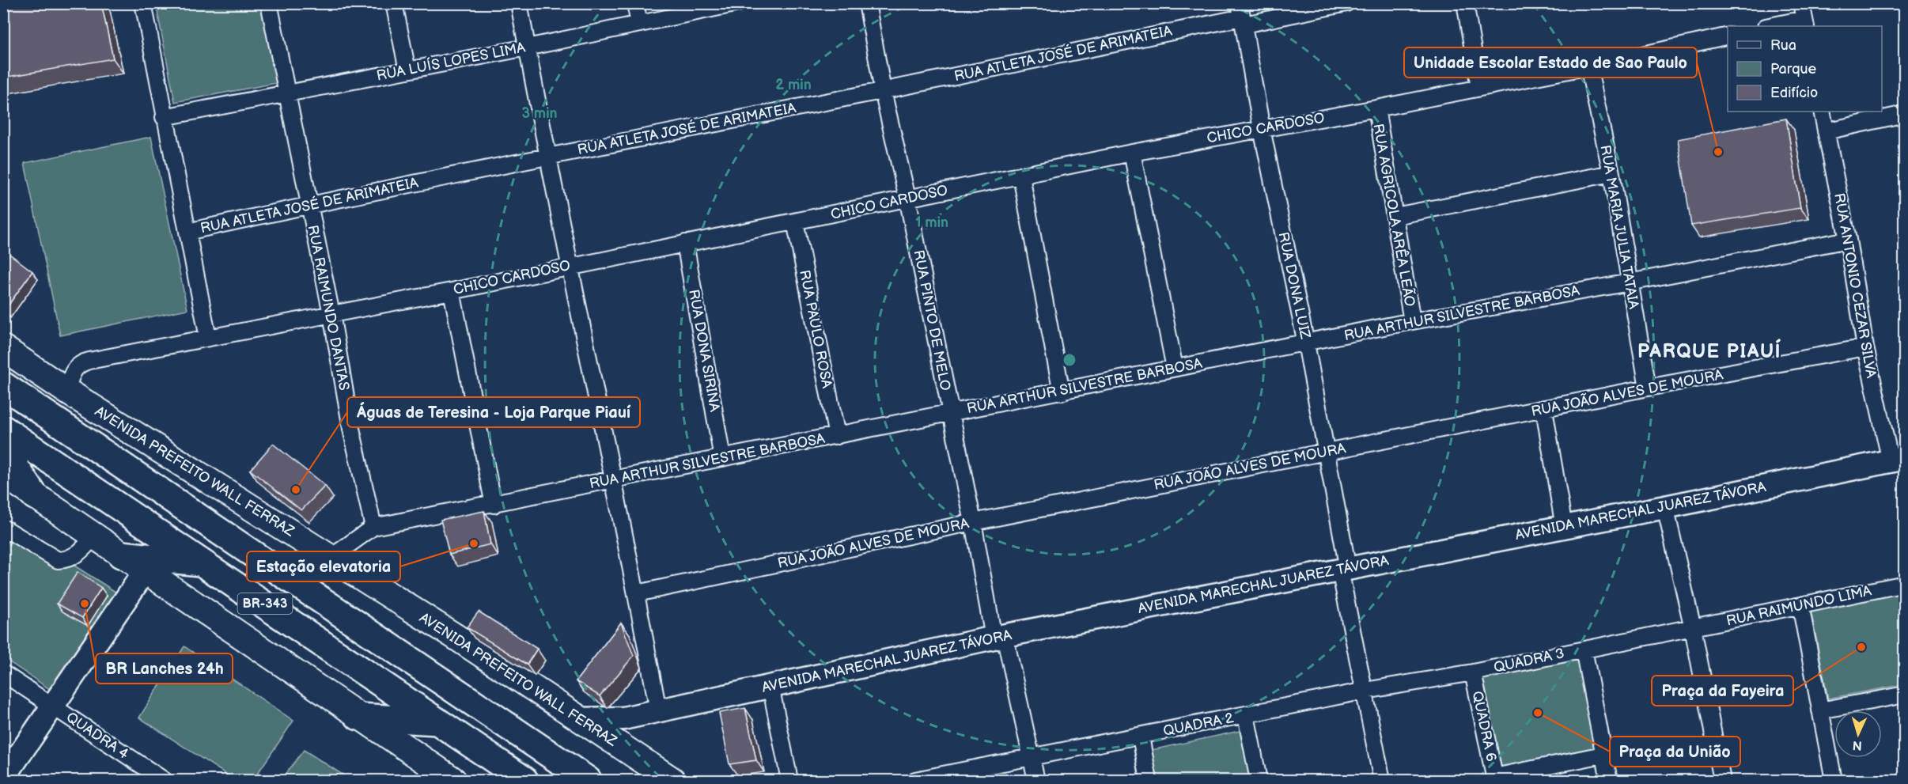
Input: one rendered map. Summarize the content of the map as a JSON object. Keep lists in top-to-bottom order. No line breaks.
{"streets":{"highway":["BR-343"],"main road":["AVENIDA PREFEITO WALL FERRAZ"],"street":["RUA ATLETA JOSÉ DE ARIMATEIA","RUA LUÍS LOPES LIMA","CHICO CARDOSO","RUA AGRICOLA ARÊA LEÃO","RUA MARIA JULIA TATAIA","RUA DONA LUIZ","RUA ANTONIO CEZAR SILVA","RUA RAIMUNDO DANTAS","RUA ARTHUR SILVESTRE BARBOSA","RUA PINTO DE MELO","RUA PAULO ROSA","RUA DONA SIRINA","RUA JOÃO ALVES DE MOURA","AVENIDA MARECHAL JUAREZ TÁVORA","RUA RAIMUNDO LIMA","QUADRA 3","QUADRA 2","QUADRA 6","QUADRA 4"]},"crossings":[["RUA ATLETA JOSÉ DE ARIMATEIA","RUA DONA LUIZ"],["RUA ATLETA JOSÉ DE ARIMATEIA","RUA RAIMUNDO DANTAS"],["RUA ATLETA JOSÉ DE ARIMATEIA","RUA PINTO DE MELO"],["RUA LUÍS LOPES LIMA","RUA RAIMUNDO DANTAS"],["CHICO CARDOSO","RUA AGRICOLA ARÊA LEÃO"],["CHICO CARDOSO","RUA MARIA JULIA TATAIA"],["CHICO CARDOSO","RUA DONA LUIZ"],["CHICO CARDOSO","RUA RAIMUNDO DANTAS"],["CHICO CARDOSO","RUA PINTO DE MELO"],["CHICO CARDOSO","RUA PAULO ROSA"],["CHICO CARDOSO","RUA DONA SIRINA"],["CHICO CARDOSO","AVENIDA PREFEITO WALL FERRAZ"],["RUA AGRICOLA ARÊA LEÃO","RUA ARTHUR SILVESTRE BARBOSA"],["RUA MARIA JULIA TATAIA","RUA ARTHUR SILVESTRE BARBOSA"],["RUA MARIA JULIA TATAIA","RUA JOÃO ALVES DE MOURA"],["RUA DONA LUIZ","RUA ARTHUR SILVESTRE BARBOSA"],["RUA DONA LUIZ","RUA JOÃO ALVES DE MOURA"],["RUA DONA LUIZ","AVENIDA MARECHAL JUAREZ TÁVORA"],["RUA DONA LUIZ","QUADRA 3"],["RUA DONA LUIZ","QUADRA 2"],["RUA ANTONIO CEZAR SILVA","RUA ARTHUR SILVESTRE BARBOSA"],["RUA ANTONIO CEZAR SILVA","RUA JOÃO ALVES DE MOURA"],["RUA ANTONIO CEZAR SILVA","AVENIDA MARECHAL JUAREZ TÁVORA"],["RUA RAIMUNDO DANTAS","RUA ARTHUR SILVESTRE BARBOSA"],["RUA ARTHUR SILVESTRE BARBOSA","RUA PINTO DE MELO"],["RUA ARTHUR SILVESTRE BARBOSA","RUA PAULO ROSA"],["RUA ARTHUR SILVESTRE BARBOSA","RUA DONA SIRINA"],["RUA ARTHUR SILVESTRE BARBOSA","AVENIDA PREFEITO WALL FERRAZ"],["RUA PINTO DE MELO","RUA JOÃO ALVES DE MOURA"],["RUA PINTO DE MELO","AVENIDA MARECHAL JUAREZ TÁVORA"],["RUA PINTO DE MELO","QUADRA 2"],["AVENIDA PREFEITO WALL FERRAZ","AVENIDA MARECHAL JUAREZ TÁVORA"],["RUA RAIMUNDO LIMA","QUADRA 3"],["QUADRA 3","QUADRA 2"],["QUADRA 3","QUADRA 6"]],"districts":["PARQUE PIAUÍ"],"places":["Unidade Escolar Estado de Sao Paulo","Águas de Teresina - Loja Parque Piauí","Estação elevatoria","BR Lanches 24h","Praça da Fayeira","Praça da União"],"legend":["Rua","Parque","Edifício"],"north":"bottom","rings":["2 min","3 min","1 min"]}
